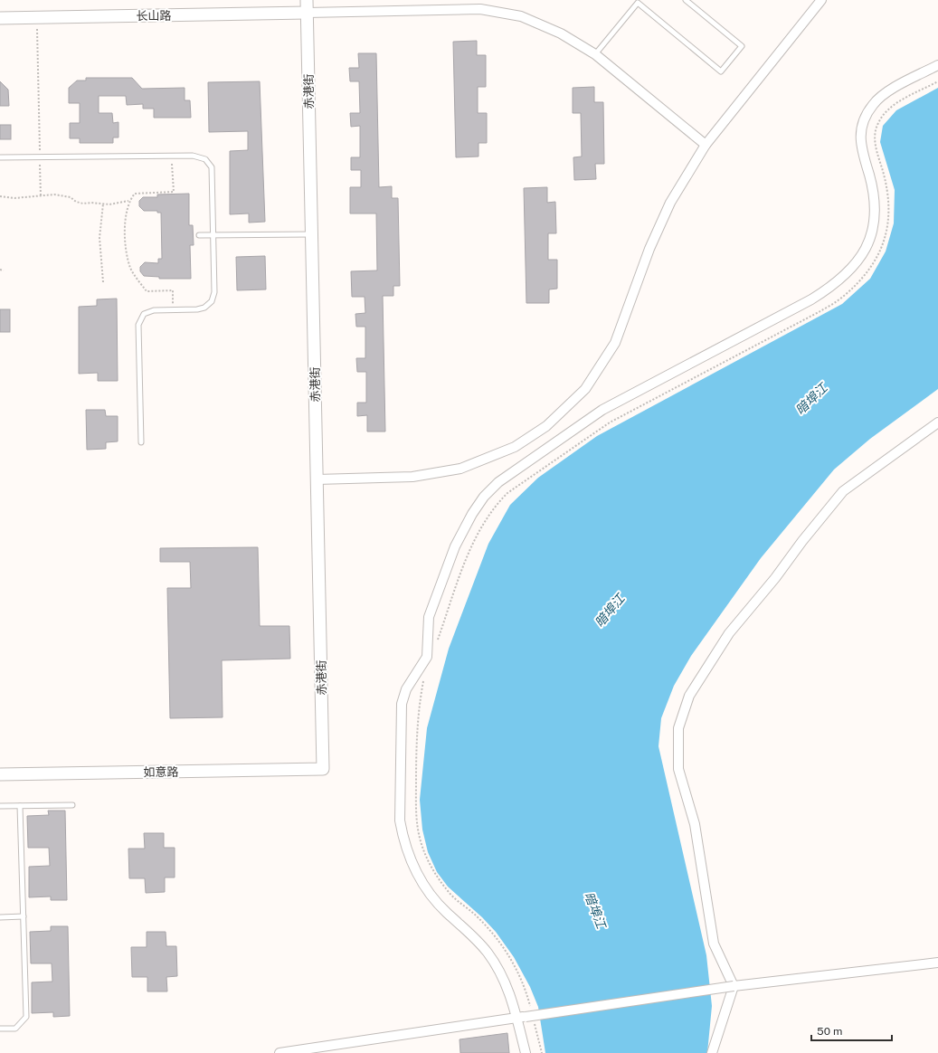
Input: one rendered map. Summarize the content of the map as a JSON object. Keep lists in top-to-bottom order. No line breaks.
{"streets":{"street":["长山路","赤港街","如意路"]},"crossings":[["长山路","赤港街"],["赤港街","如意路"]],"water":["暗埠江"],"scale_bar":"50 m"}
